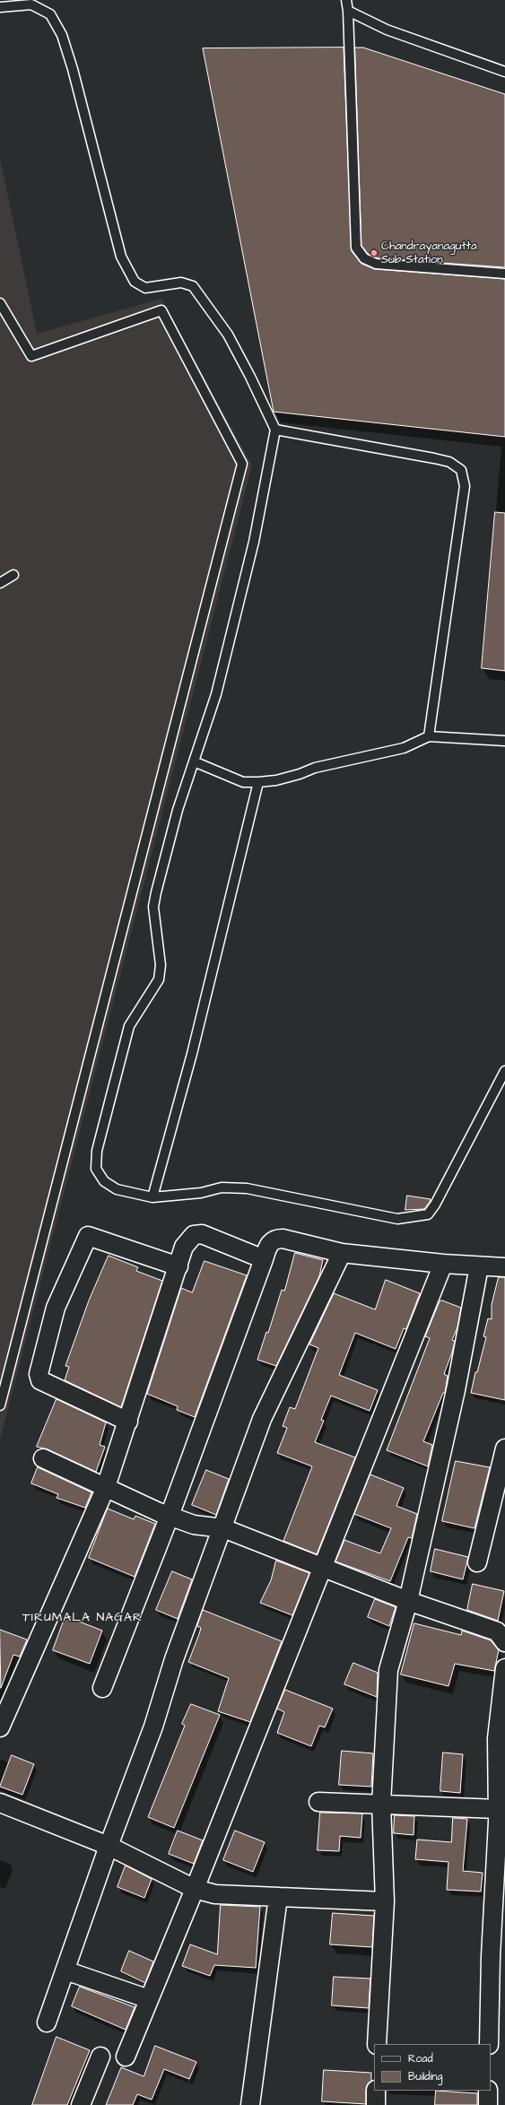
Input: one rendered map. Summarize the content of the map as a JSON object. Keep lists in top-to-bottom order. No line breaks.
{"districts":["TIRUMALA NAGAR"],"places":["Chandrayanagutta Sub Station"],"legend":["Road","Building"]}
